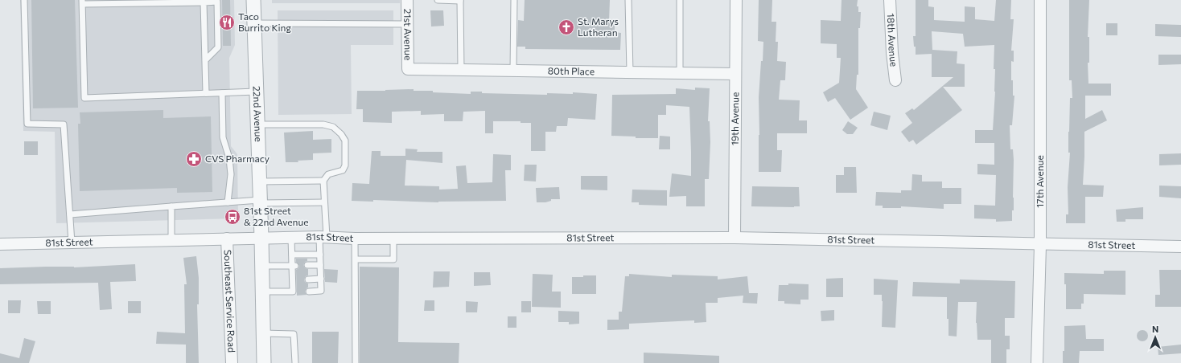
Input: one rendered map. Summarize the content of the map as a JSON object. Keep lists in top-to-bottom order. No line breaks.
{"streets":{"street":["21st Avenue","18th Avenue","80th Place","22nd Avenue","19th Avenue","17th Avenue","81st Street","Southeast Service Road"]},"crossings":[["21st Avenue","80th Place"],["80th Place","19th Avenue"],["22nd Avenue","81st Street"],["19th Avenue","81st Street"],["17th Avenue","81st Street"],["81st Street","Southeast Service Road"]],"places":{"restaurant":["Taco Burrito King"],"church":["St. Marys Lutheran"],"pharmacy":["CVS Pharmacy"],"bus stop":["81st Street & 22nd Avenue"]},"north":"top"}
